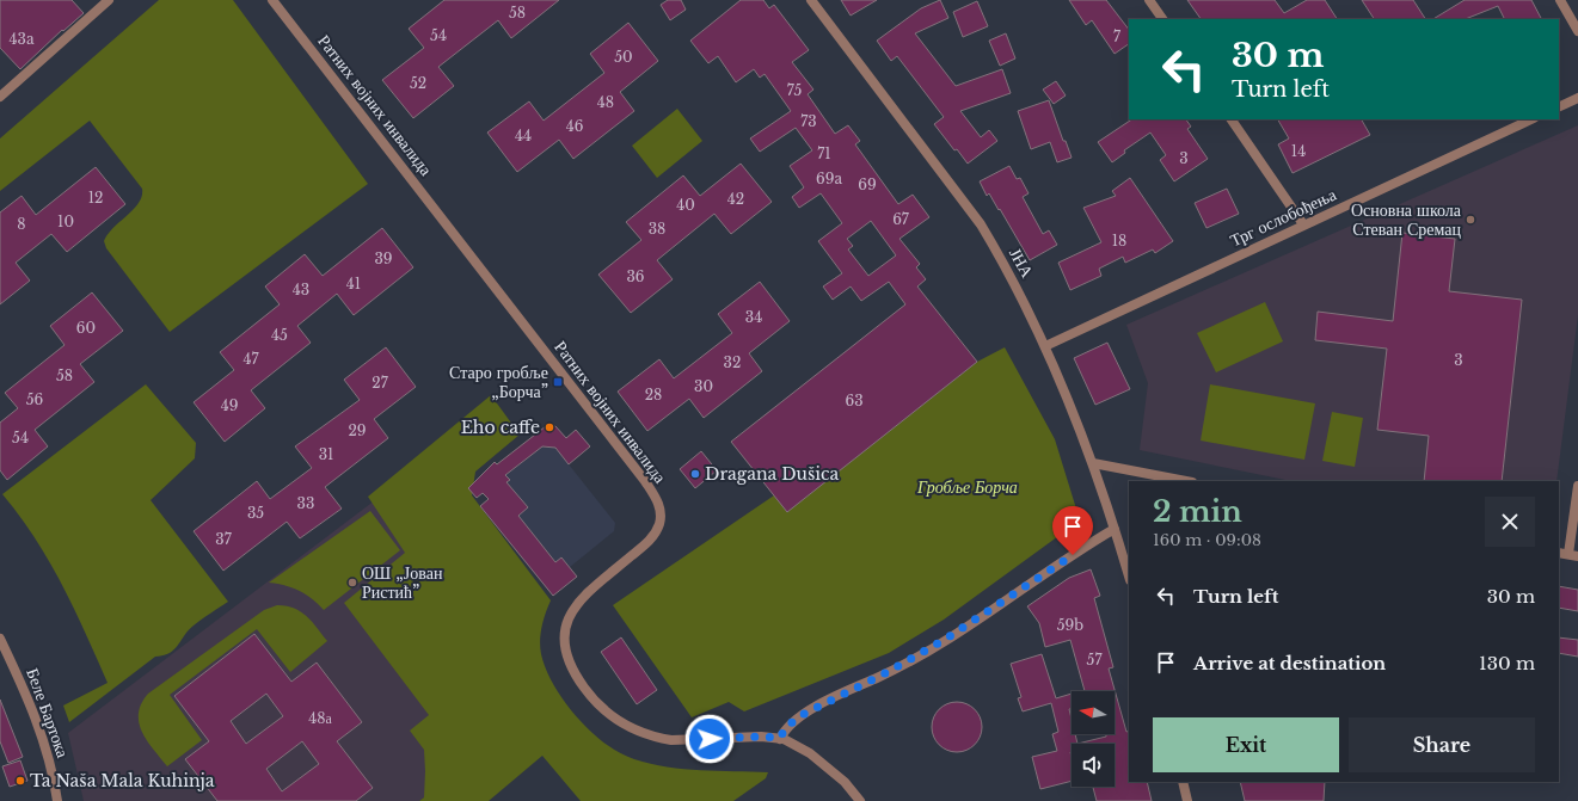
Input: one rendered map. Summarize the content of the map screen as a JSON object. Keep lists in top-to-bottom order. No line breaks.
{"streets":{"street":["Ратних војних инвалида","Трг ослобођења","ЈНА","Беле Бартока"]},"crossings":[["Трг ослобођења","ЈНА"]],"parks":["Гробље Борча"],"places":{"other":["Основна школа Стеван Сремац","Eho caffe","Dragana Dušica","ОШ „Јован Ристић”","Ta Naša Mala Kuhinja"],"transit":["Старо гробље „Борча”"]},"house_numbers":["58","54","7","43a","50","52","75","48","73","46","44","14","71","3","69a","69","12","42","40","67","10","8","38","18","39","36","41","43","34","60","45","47","3","32","58","27","30","28","56","63","49","29","54","31","33","35","37","59b","57","48а"],"north":"left","page":{"turn":["30 m","Turn left"],"heading":["2 min","160 m · 09:08"],"list":[{"name":"Turn left","value":"30 m"},{"name":"Arrive at destination","value":"130 m"}],"buttons":["Exit","Share"]}}
